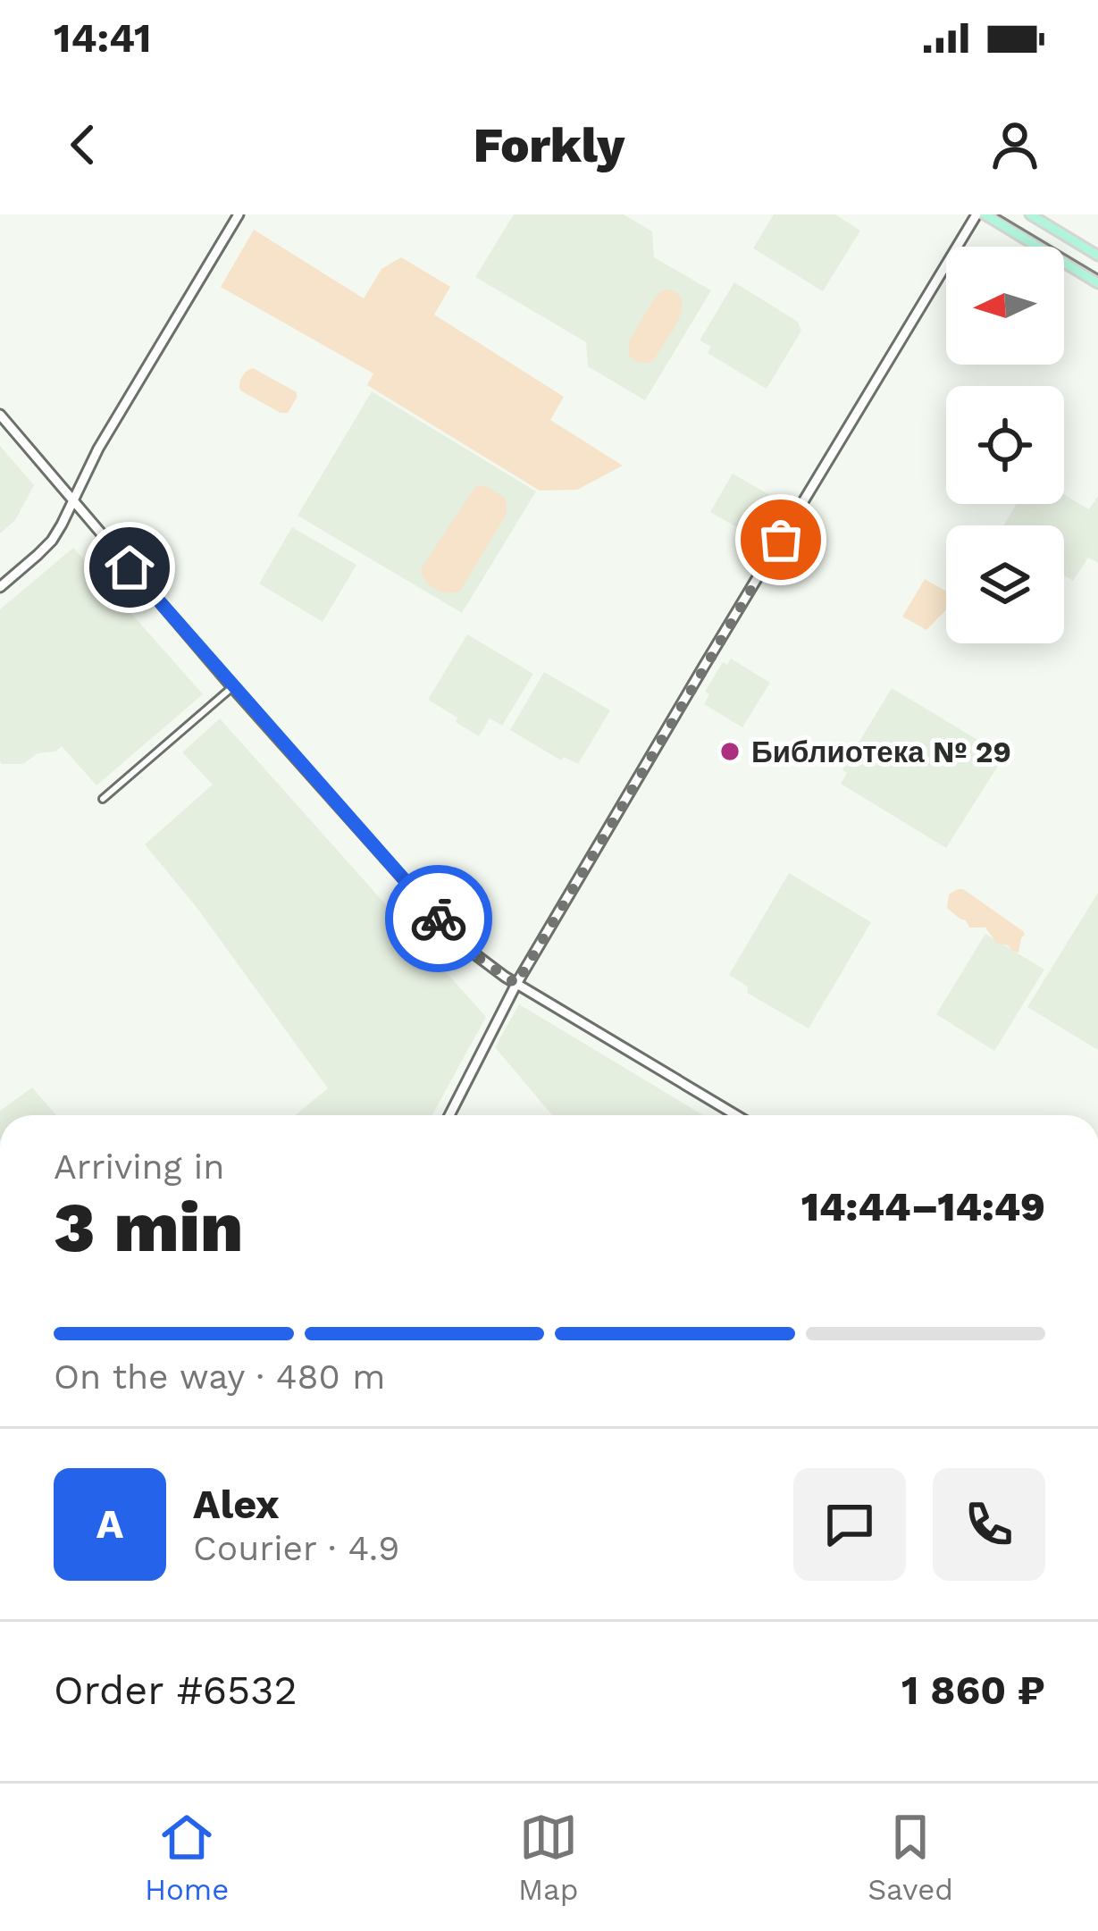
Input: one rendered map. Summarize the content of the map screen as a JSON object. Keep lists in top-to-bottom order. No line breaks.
{"places":["Библиотека № 29"],"north":"left","page":{"status":"14:41","header":"Forkly","heading":["3 min","Arriving in","14:44–14:49"],"panel":["Alex","Courier · 4.9","Order #6532","1 860 ₽"],"bar":"On the way · 480 m","round":"A","tabs":["Home","Map","Saved"]}}
